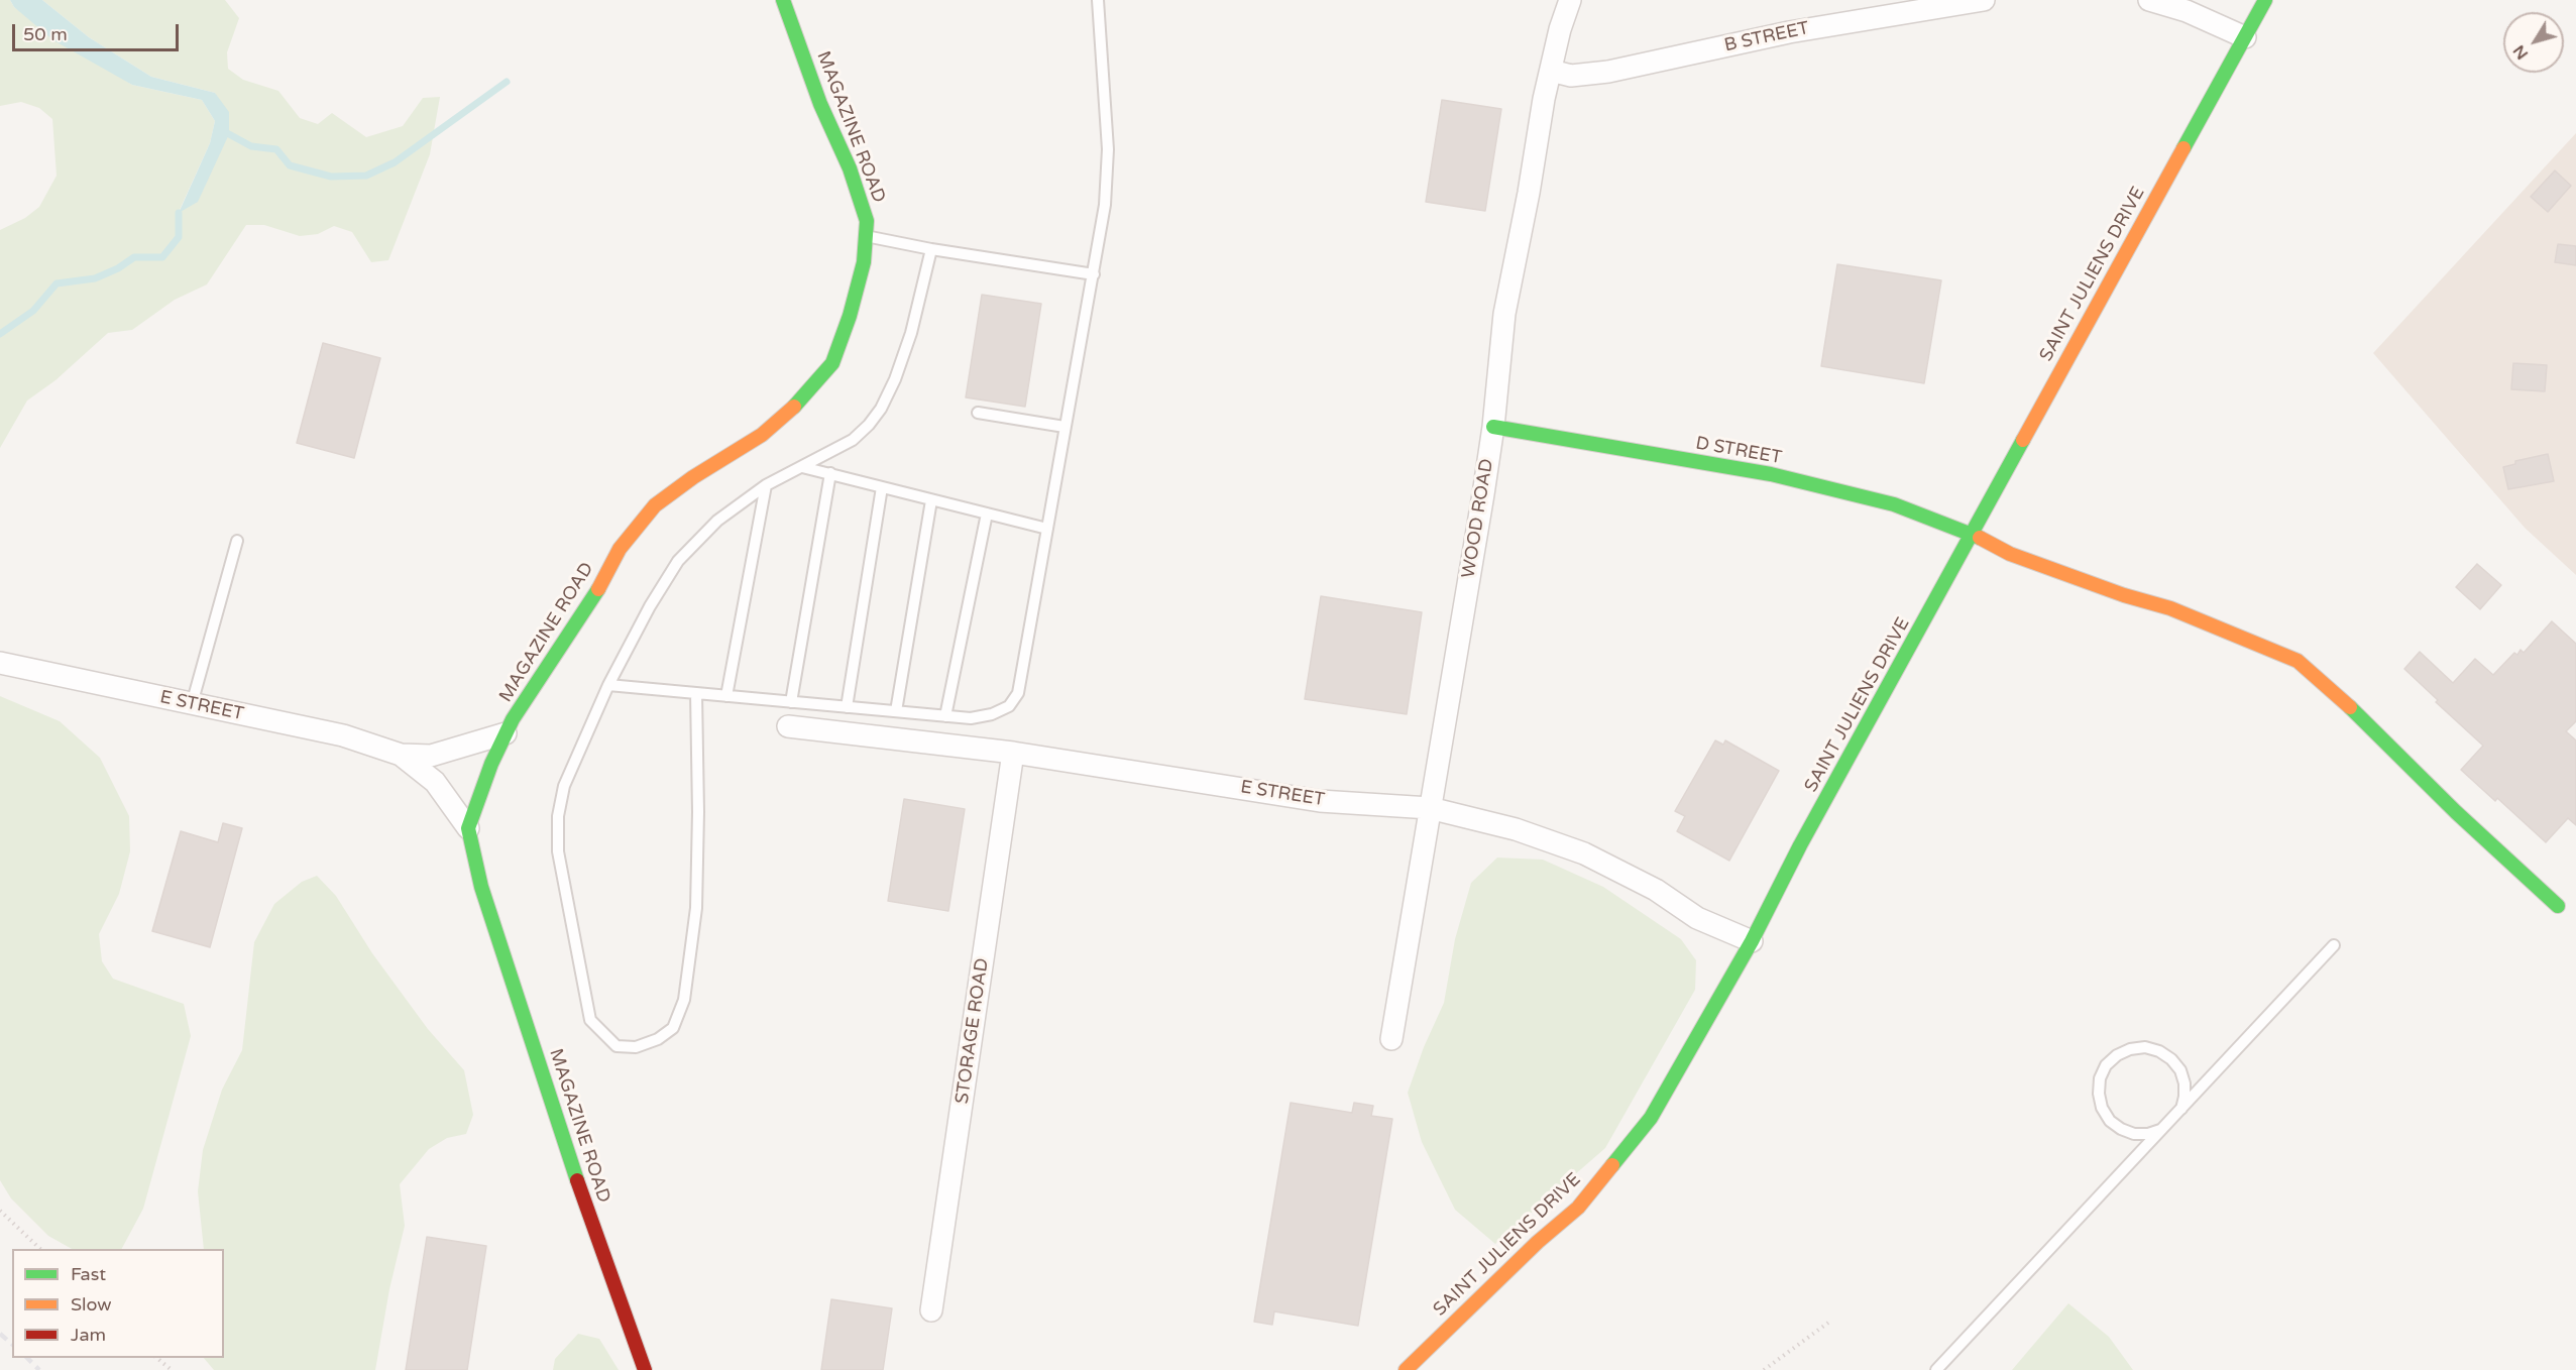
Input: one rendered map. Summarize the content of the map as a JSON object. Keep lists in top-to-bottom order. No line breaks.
{"streets":{"street":["B STREET","MAGAZINE ROAD","SAINT JULIENS DRIVE","D STREET","WOOD ROAD","E STREET","STORAGE ROAD"]},"crossings":[["B STREET","WOOD ROAD"],["MAGAZINE ROAD","E STREET"],["SAINT JULIENS DRIVE","D STREET"],["SAINT JULIENS DRIVE","E STREET"],["D STREET","WOOD ROAD"],["WOOD ROAD","E STREET"],["E STREET","STORAGE ROAD"]],"legend":["Fast","Slow","Jam"],"scale_bar":"50 m","north":"bottom left"}
